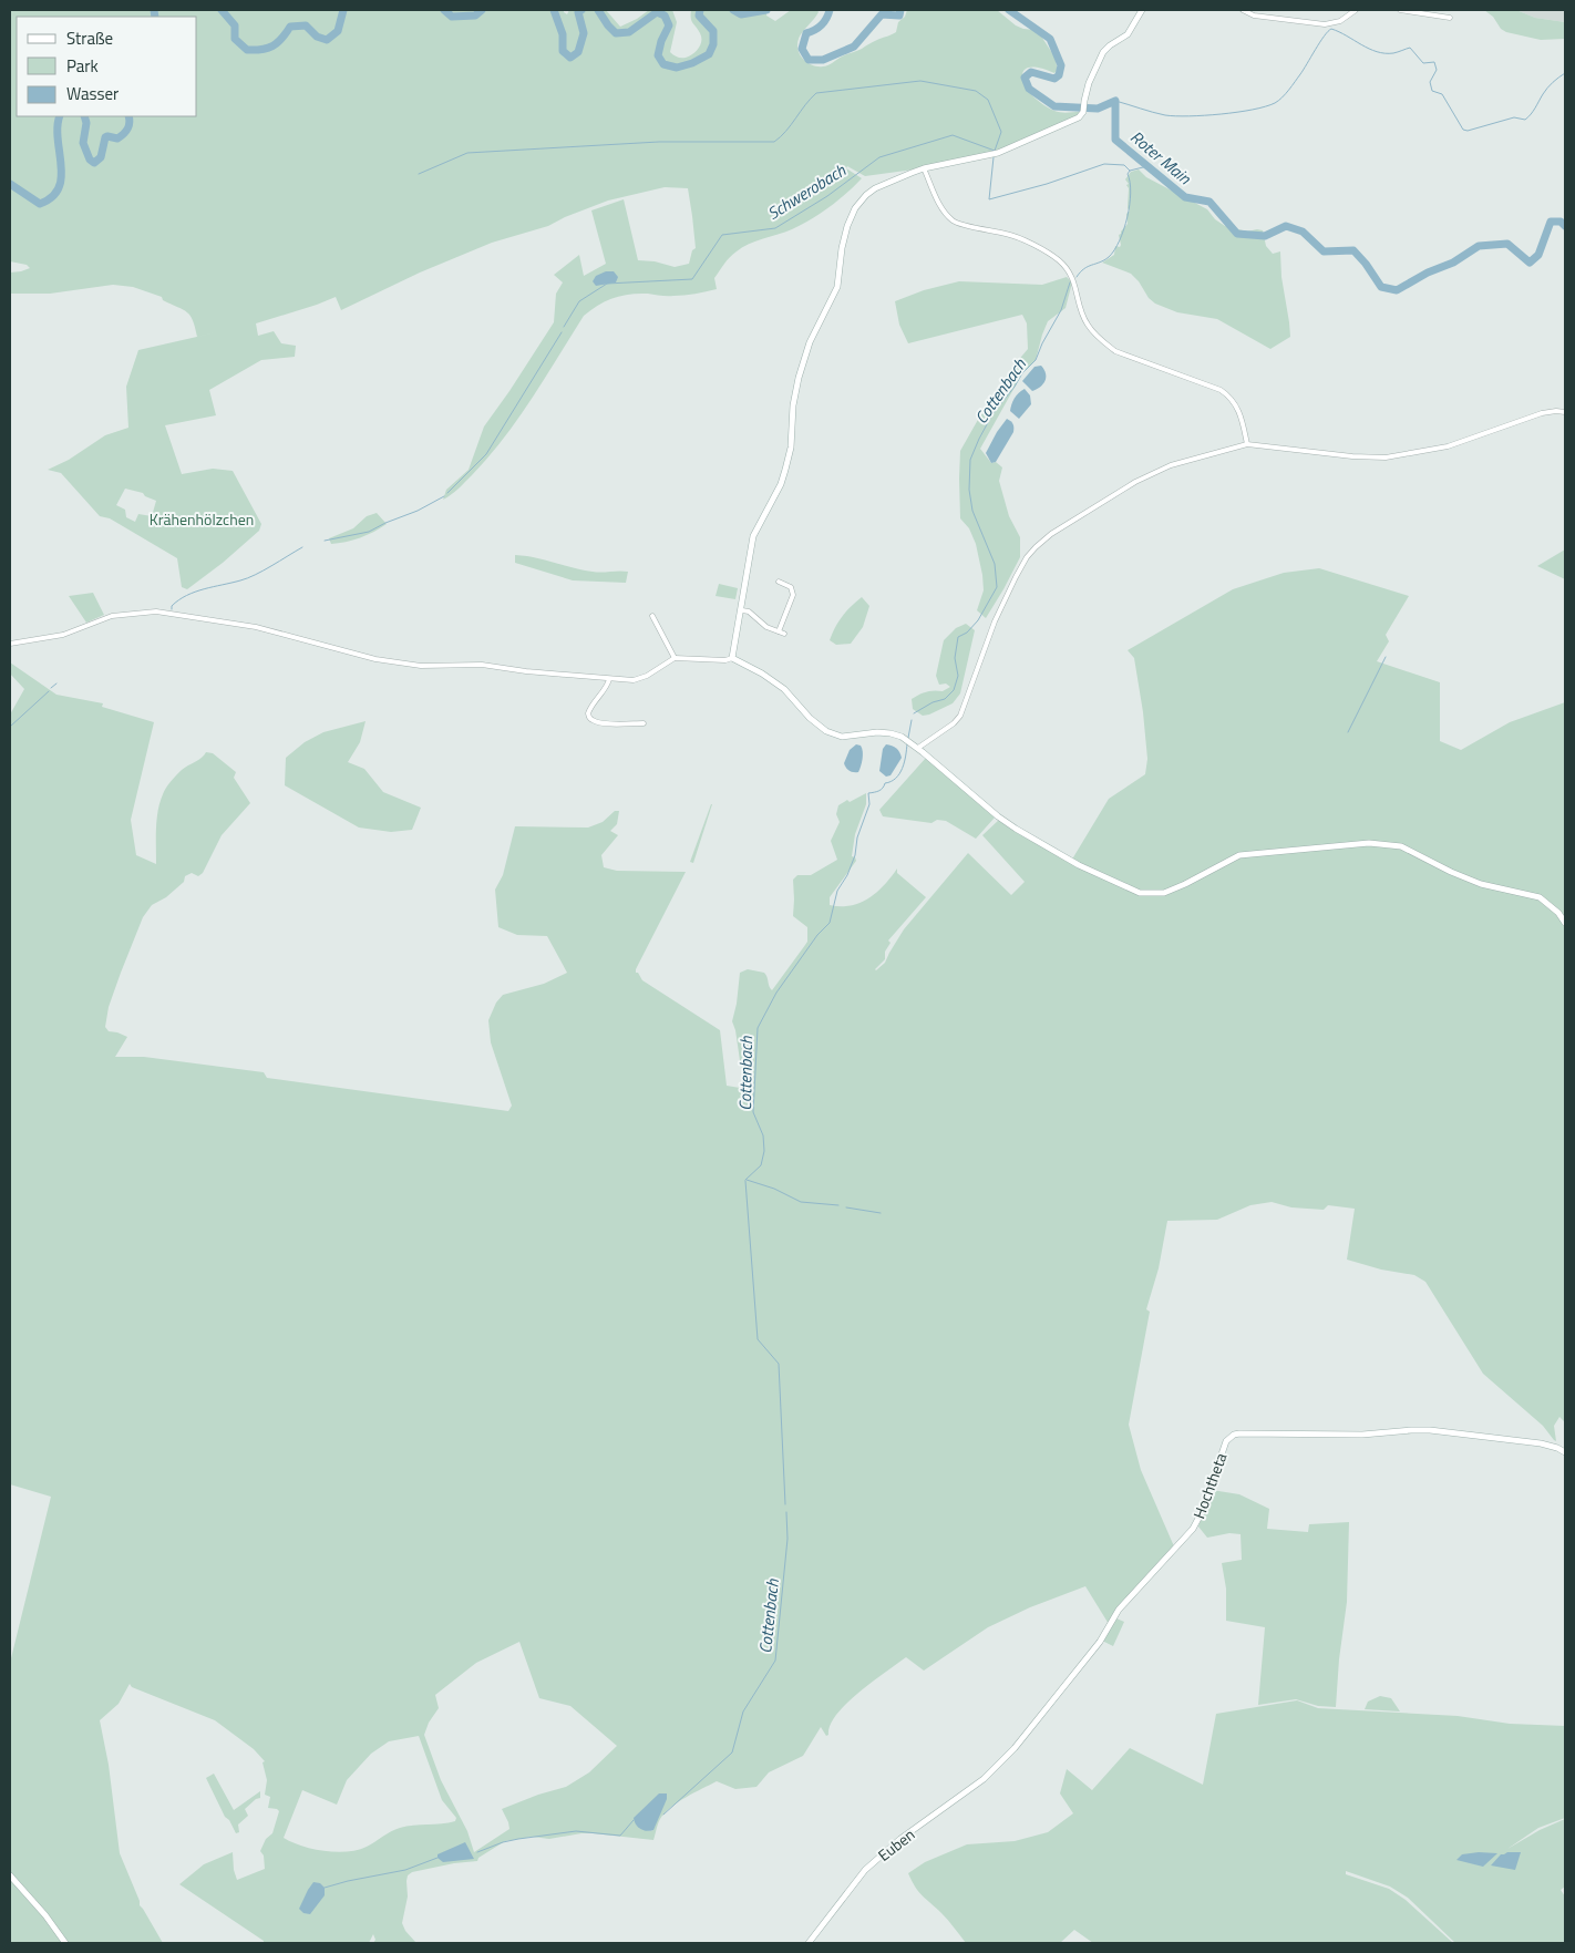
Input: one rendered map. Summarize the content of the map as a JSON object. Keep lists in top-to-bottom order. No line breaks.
{"streets":{"street":["Hochtheta","Euben"]},"crossings":[["Hochtheta","Euben"]],"water":["Roter Main","Schwerobach","Cottenbach"],"parks":["Krähenhölzchen"],"legend":["Straße","Park","Wasser"]}
